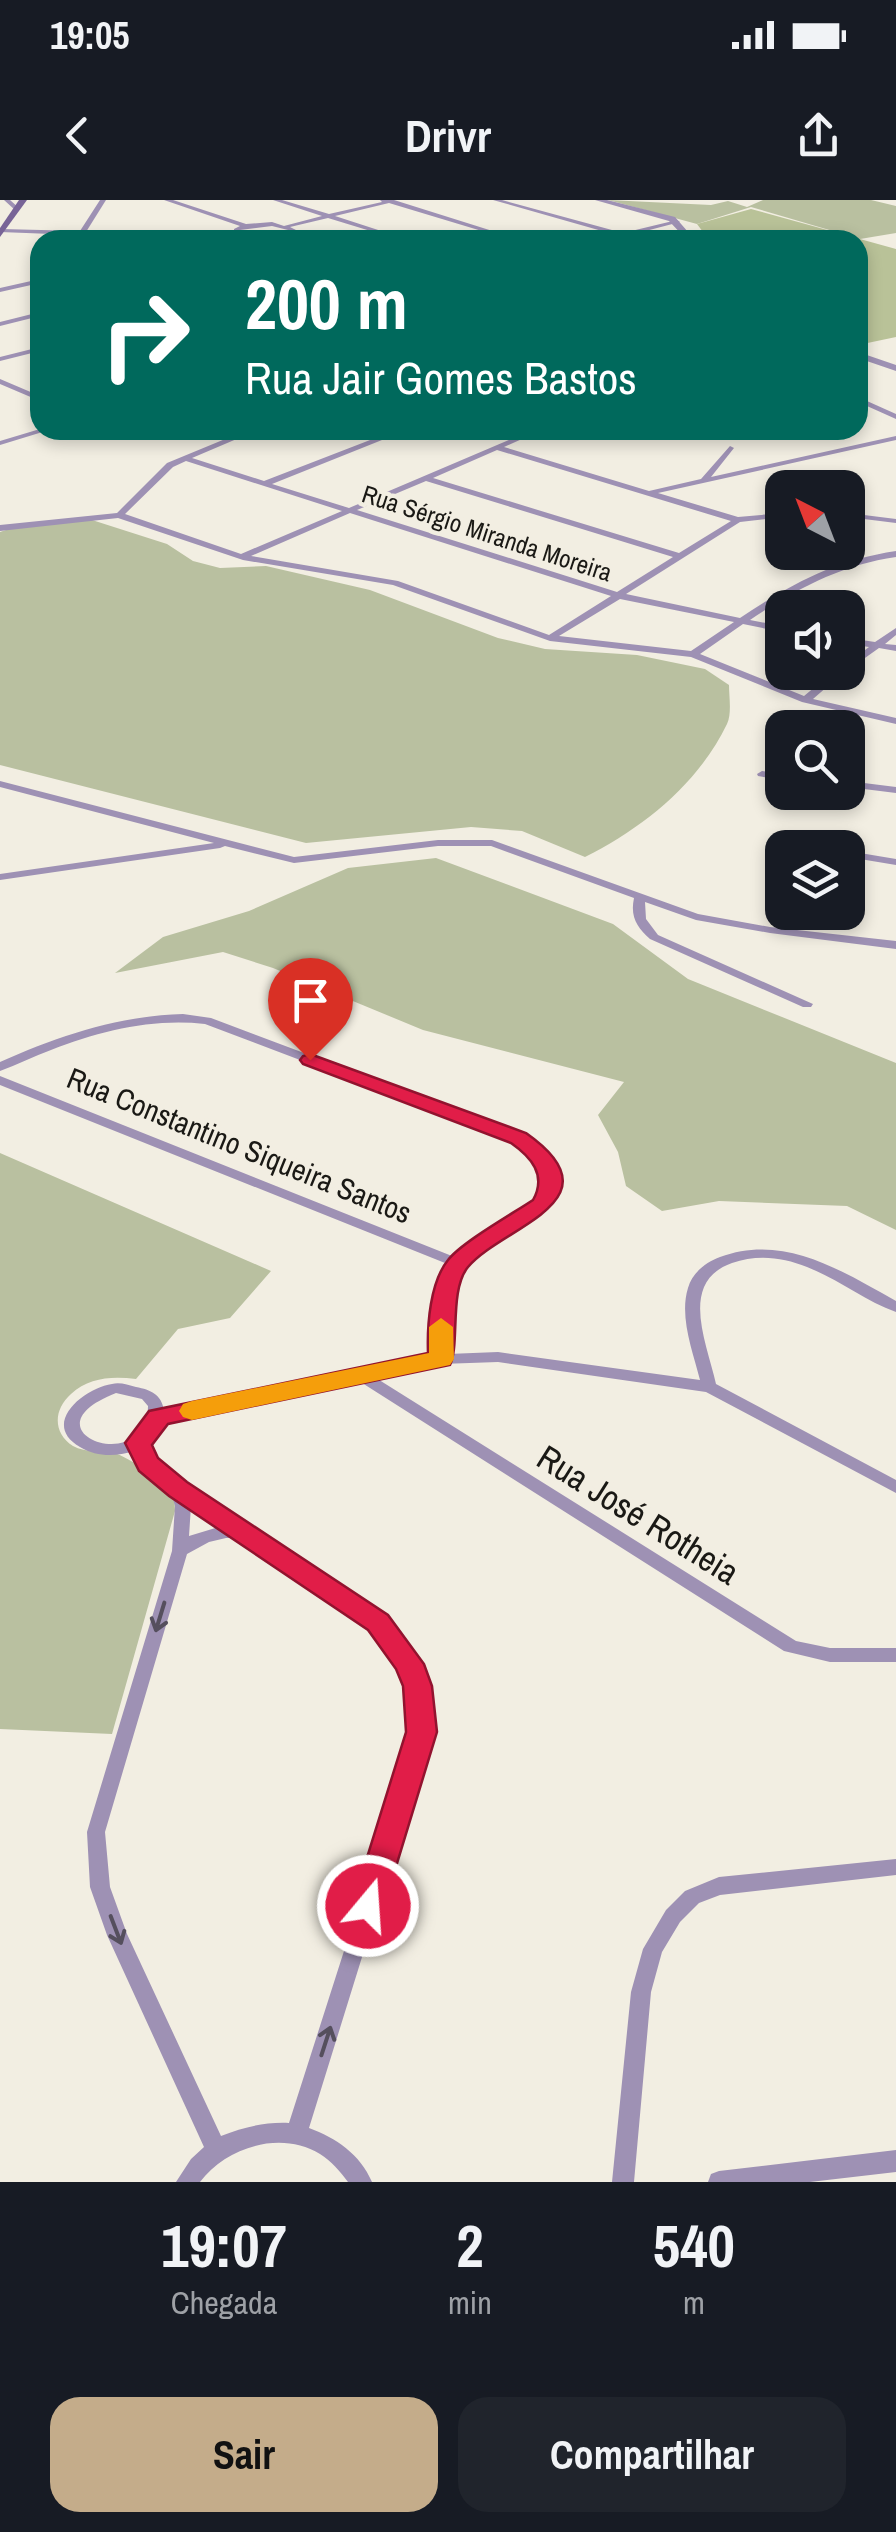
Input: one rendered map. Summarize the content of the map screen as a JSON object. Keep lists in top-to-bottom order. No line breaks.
{"streets":{"street":["Rua Sérgio Miranda Moreira","Rua Constantino Siqueira Santos","Rua José Rotheia"]},"north":"top left","page":{"status":"19:05","header":"Drivr","turn":["200 m","Rua Jair Gomes Bastos"],"eta":["19:07","Chegada","2","min","540","m"],"buttons":["Sair","Compartilhar"]}}
